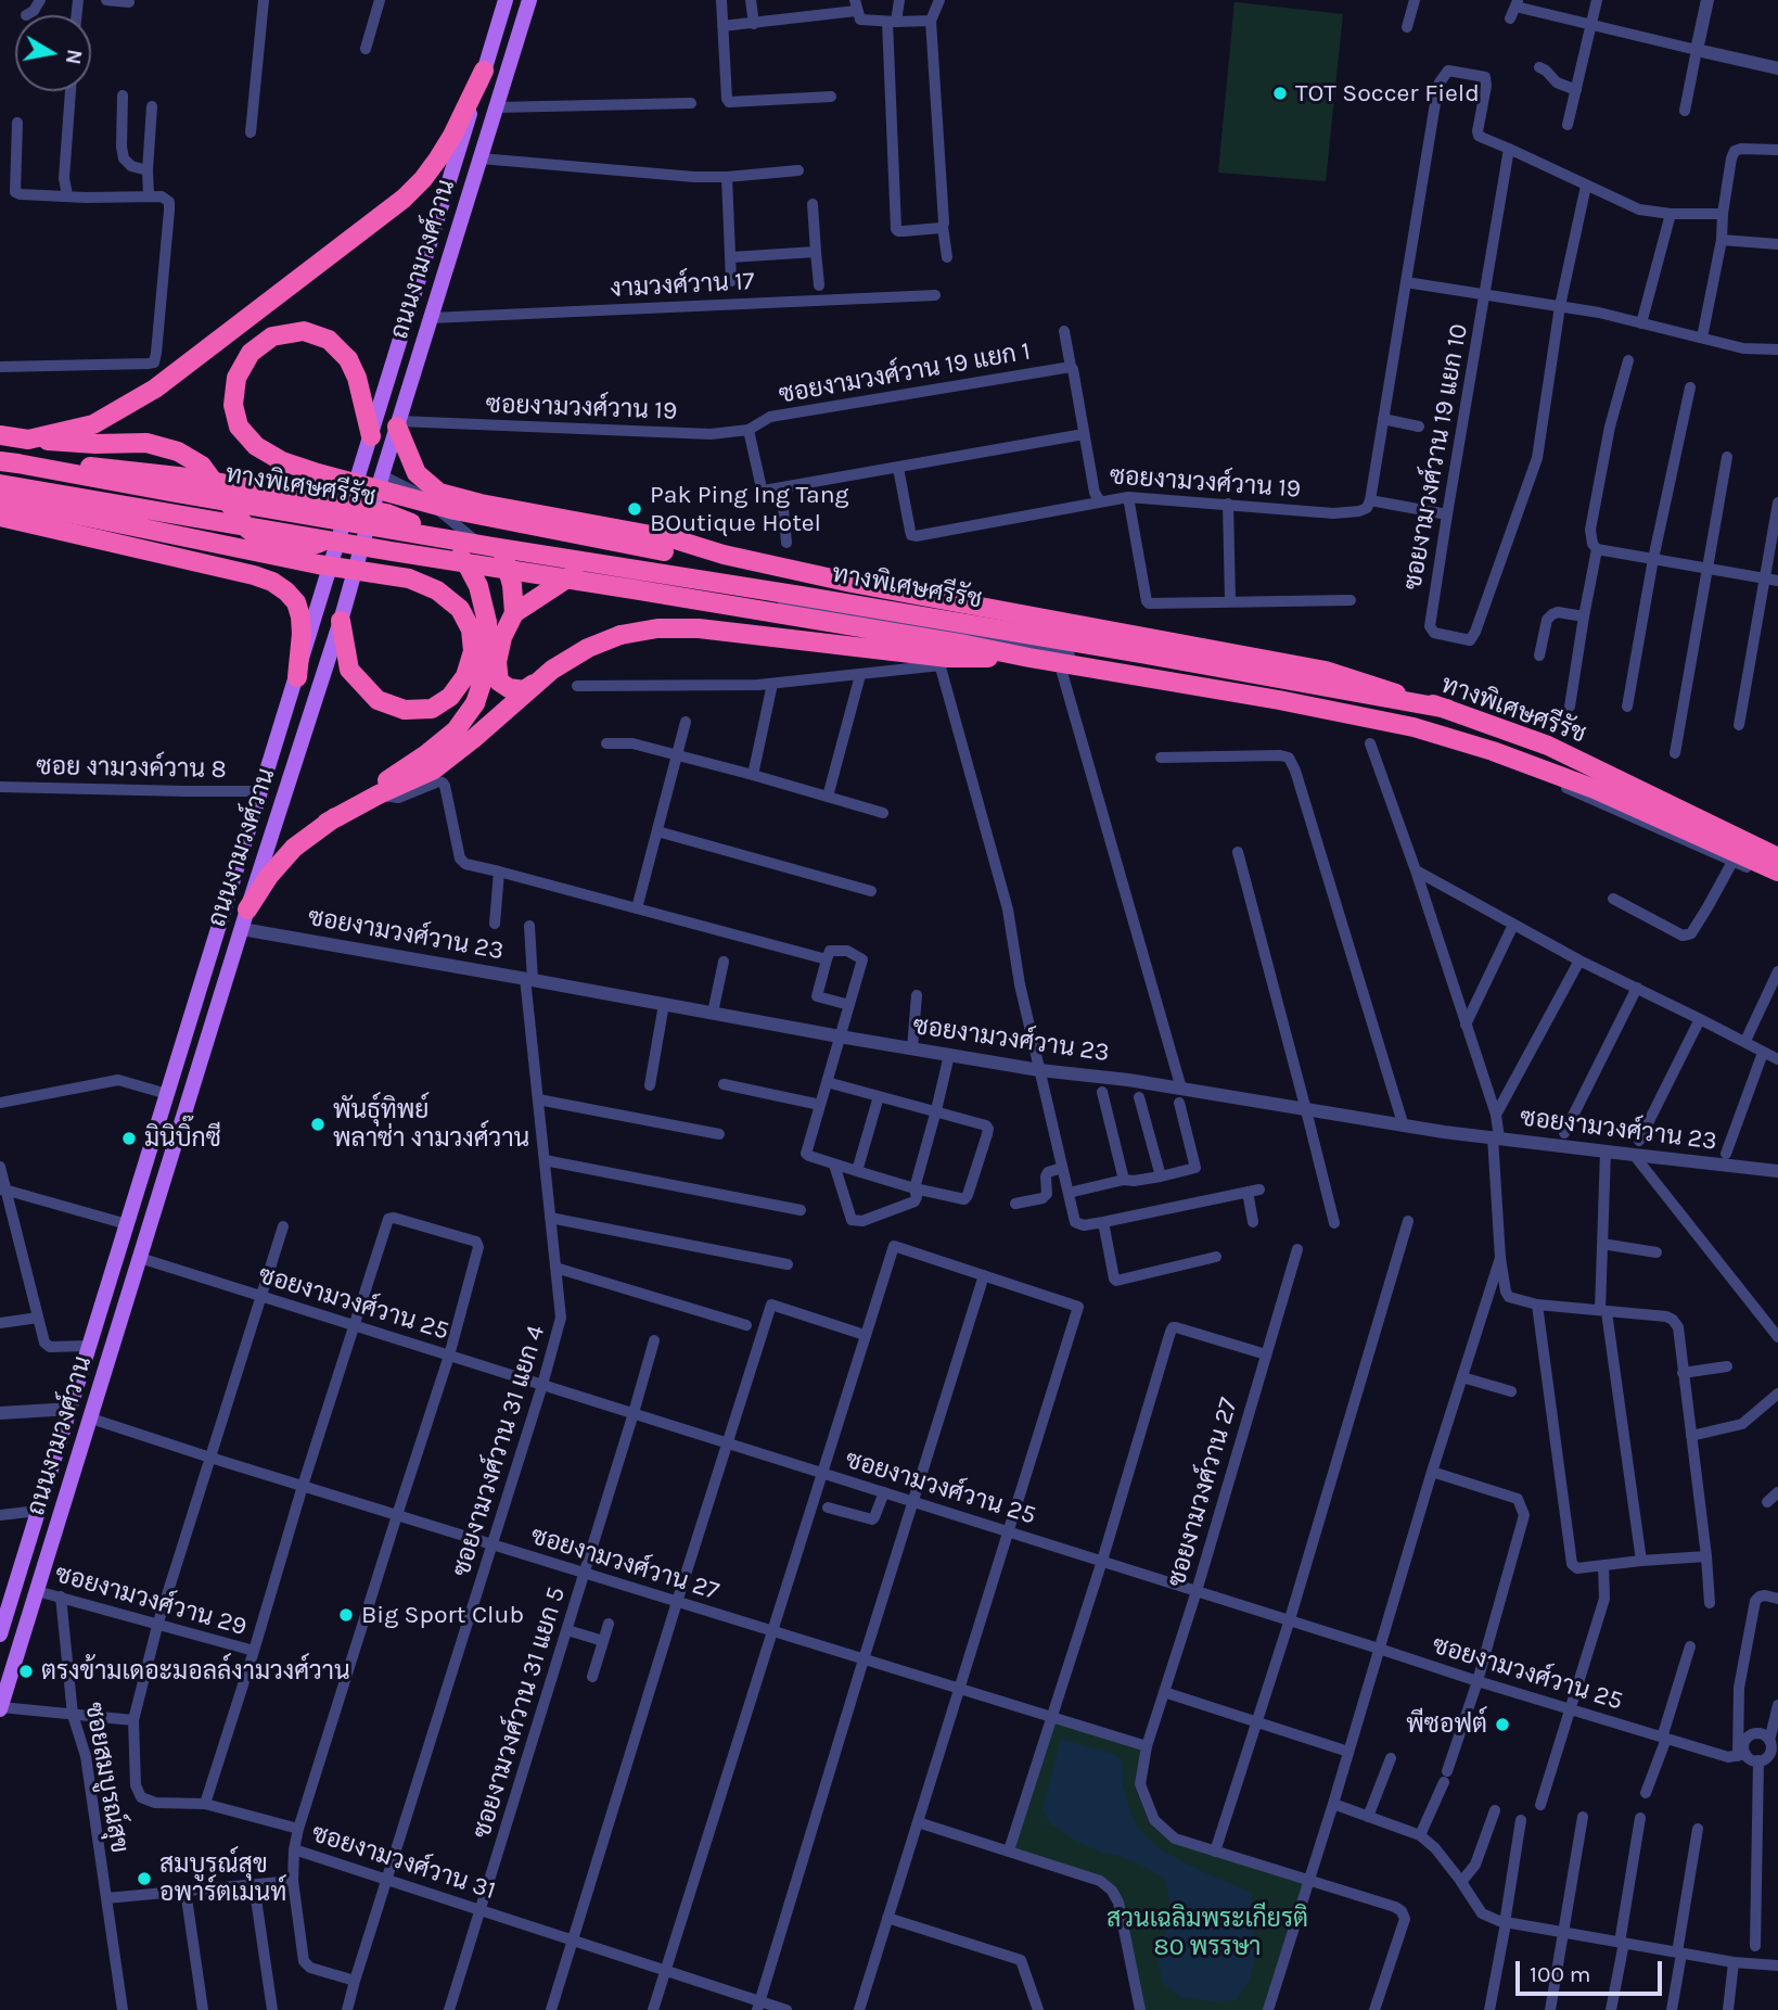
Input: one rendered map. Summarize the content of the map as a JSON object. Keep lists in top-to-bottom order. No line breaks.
{"streets":{"highway":["ทางพิเศษศรีรัช"],"main road":["ถนนงามวงศ์วาน"],"street":["งามวงศ์วาน 17","ซอยงามวงศ์วาน 19 แยก 1","ซอยงามวงศ์วาน 19","ซอยงามวงศ์วาน 19 แยก 10","ซอย งามวงค์วาน 8","ซอยงามวงศ์วาน 23","ซอยงามวงศ์วาน 25","ซอยงามวงศ์วาน 31 แยก 4","ซอยงามวงศ์วาน 27","ซอยงามวงศ์วาน 29","ซอยงามวงศ์วาน 31 แยก 5","ซอยสมบูรณ์สุข","ซอยงามวงศ์วาน 31"]},"crossings":[["ถนนงามวงศ์วาน","งามวงศ์วาน 17"],["ถนนงามวงศ์วาน","ซอยงามวงศ์วาน 19"],["ถนนงามวงศ์วาน","ซอย งามวงค์วาน 8"],["ถนนงามวงศ์วาน","ซอยงามวงศ์วาน 23"],["ถนนงามวงศ์วาน","ซอยงามวงศ์วาน 25"],["ถนนงามวงศ์วาน","ซอยงามวงศ์วาน 27"],["ถนนงามวงศ์วาน","ซอยงามวงศ์วาน 29"],["ซอยงามวงศ์วาน 19 แยก 1","ซอยงามวงศ์วาน 19"],["ซอยงามวงศ์วาน 23","ซอยงามวงศ์วาน 31 แยก 4"],["ซอยงามวงศ์วาน 25","ซอยงามวงศ์วาน 31 แยก 4"],["ซอยงามวงศ์วาน 25","ซอยงามวงศ์วาน 27"],["ซอยงามวงศ์วาน 25","ซอยงามวงศ์วาน 31 แยก 5"],["ซอยงามวงศ์วาน 31 แยก 4","ซอยงามวงศ์วาน 27"],["ซอยงามวงศ์วาน 31 แยก 4","ซอยงามวงศ์วาน 31"],["ซอยงามวงศ์วาน 27","ซอยงามวงศ์วาน 31 แยก 5"],["ซอยงามวงศ์วาน 29","ซอยสมบูรณ์สุข"],["ซอยงามวงศ์วาน 31 แยก 5","ซอยงามวงศ์วาน 31"]],"parks":["สวนเฉลิมพระเกียรติ 80 พรรษา"],"places":["TOT Soccer Field","Pak Ping Ing Tang BOutique Hotel","พันธุ์ทิพย์ พลาซ่า งามวงศ์วาน","มินิบิ๊กซี","Big Sport Club","ตรงข้ามเดอะมอลล์งามวงศ์วาน","พีซอฟต์","สมบูรณ์สุข อพาร์ตเมนท์"],"scale_bar":"100 m","north":"right"}
